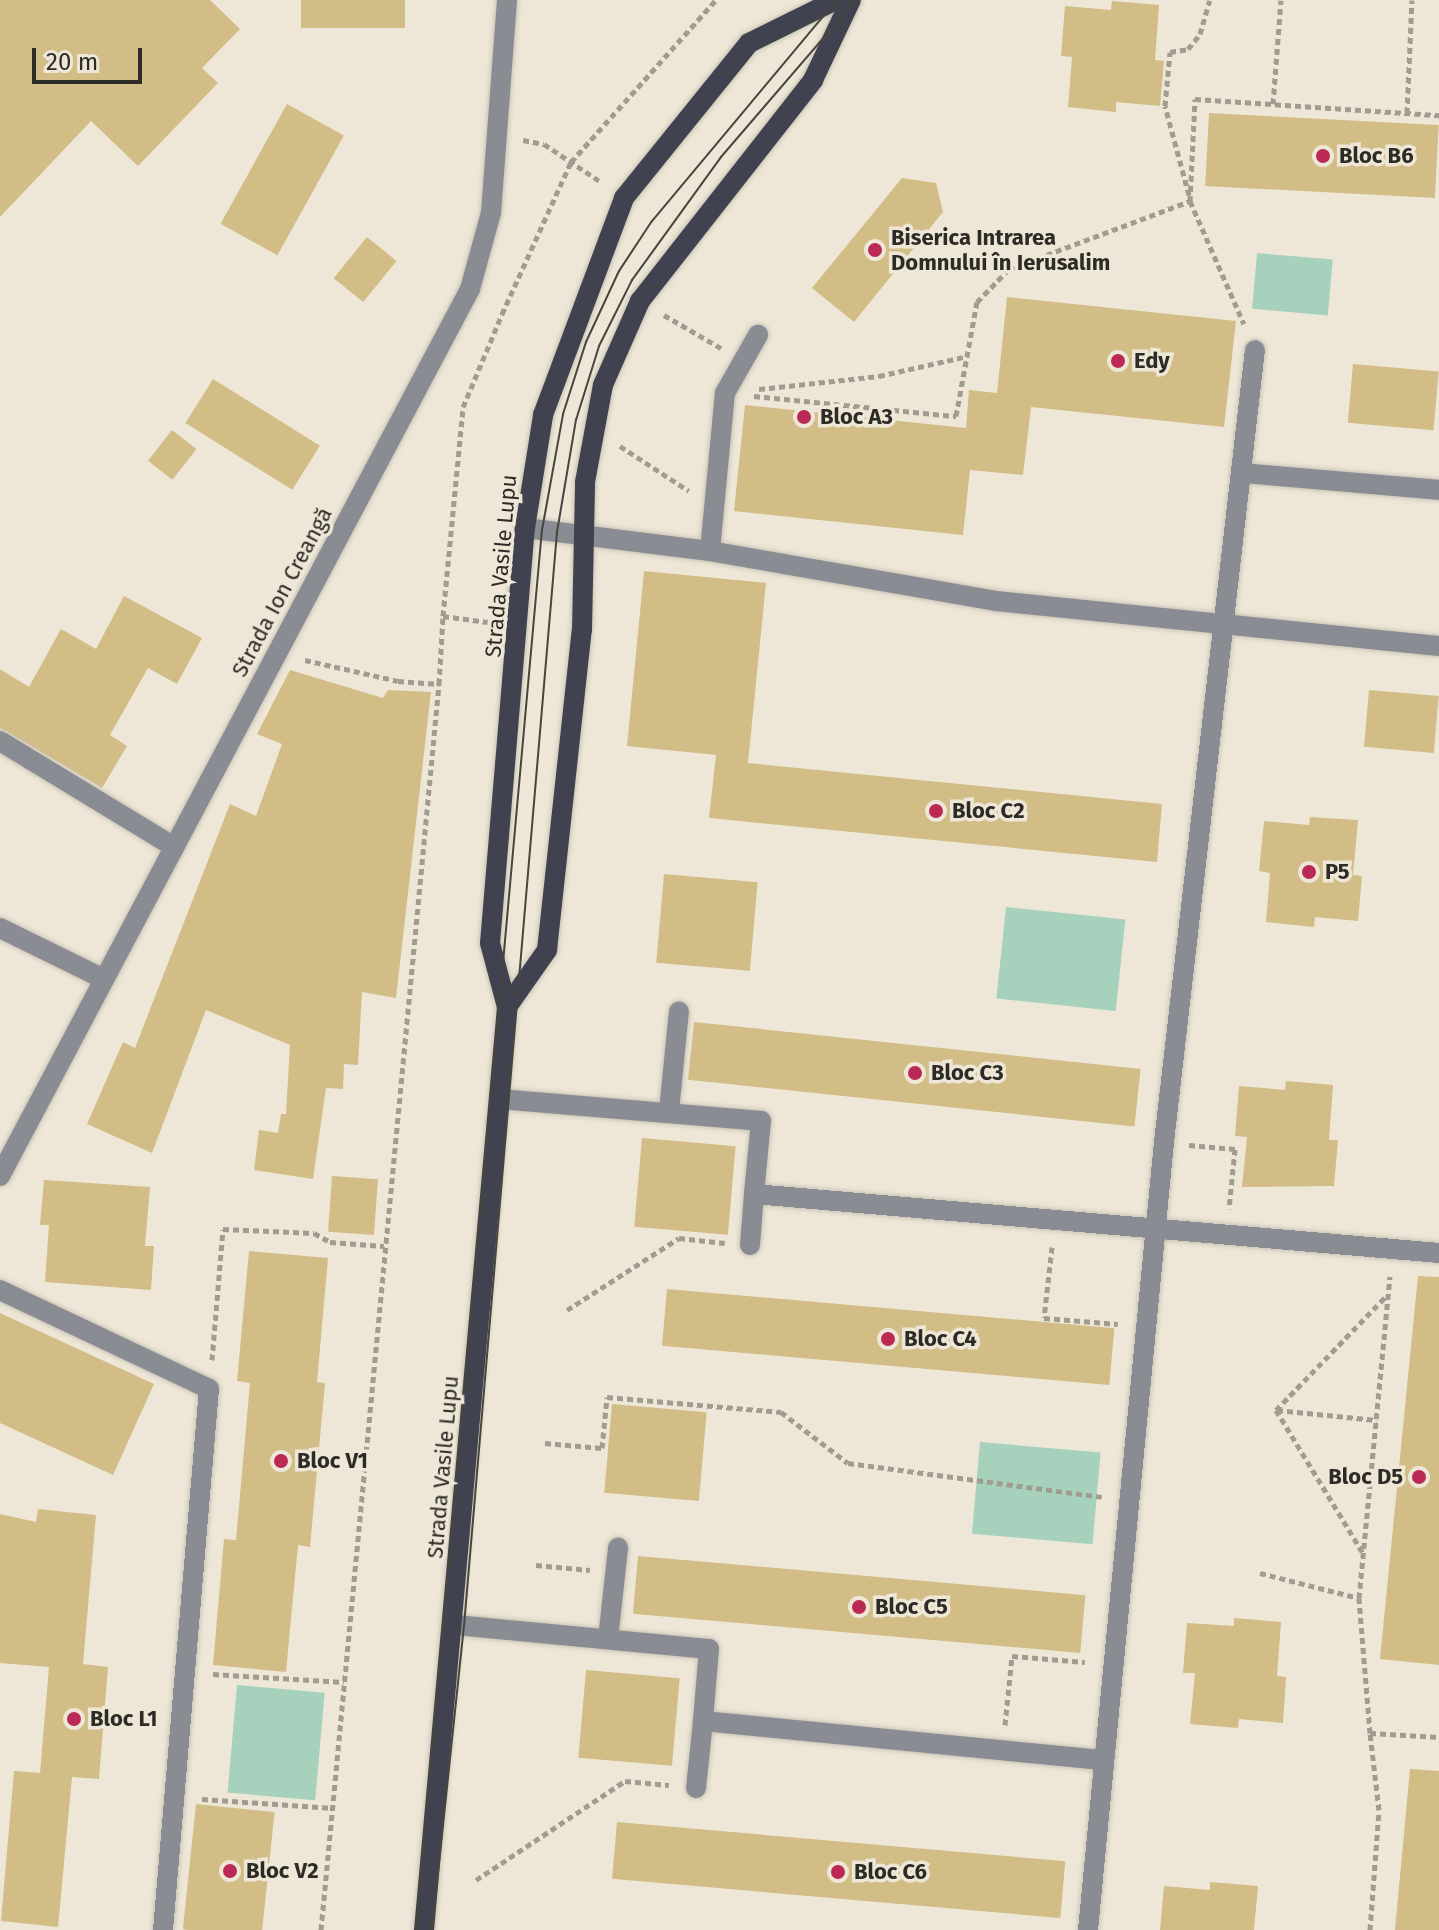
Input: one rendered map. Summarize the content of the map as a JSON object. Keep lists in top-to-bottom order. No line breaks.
{"streets":{"main road":["Strada Vasile Lupu"],"street":["Strada Ion Creangă"]},"places":["Bloc B6","Biserica Intrarea Domnului în Ierusalim","Edy","Bloc A3","Bloc C2","P5","Bloc C3","Bloc C4","Bloc V1","Bloc D5","Bloc C5","Bloc L1","Bloc V2","Bloc C6"],"scale_bar":"20 m"}
